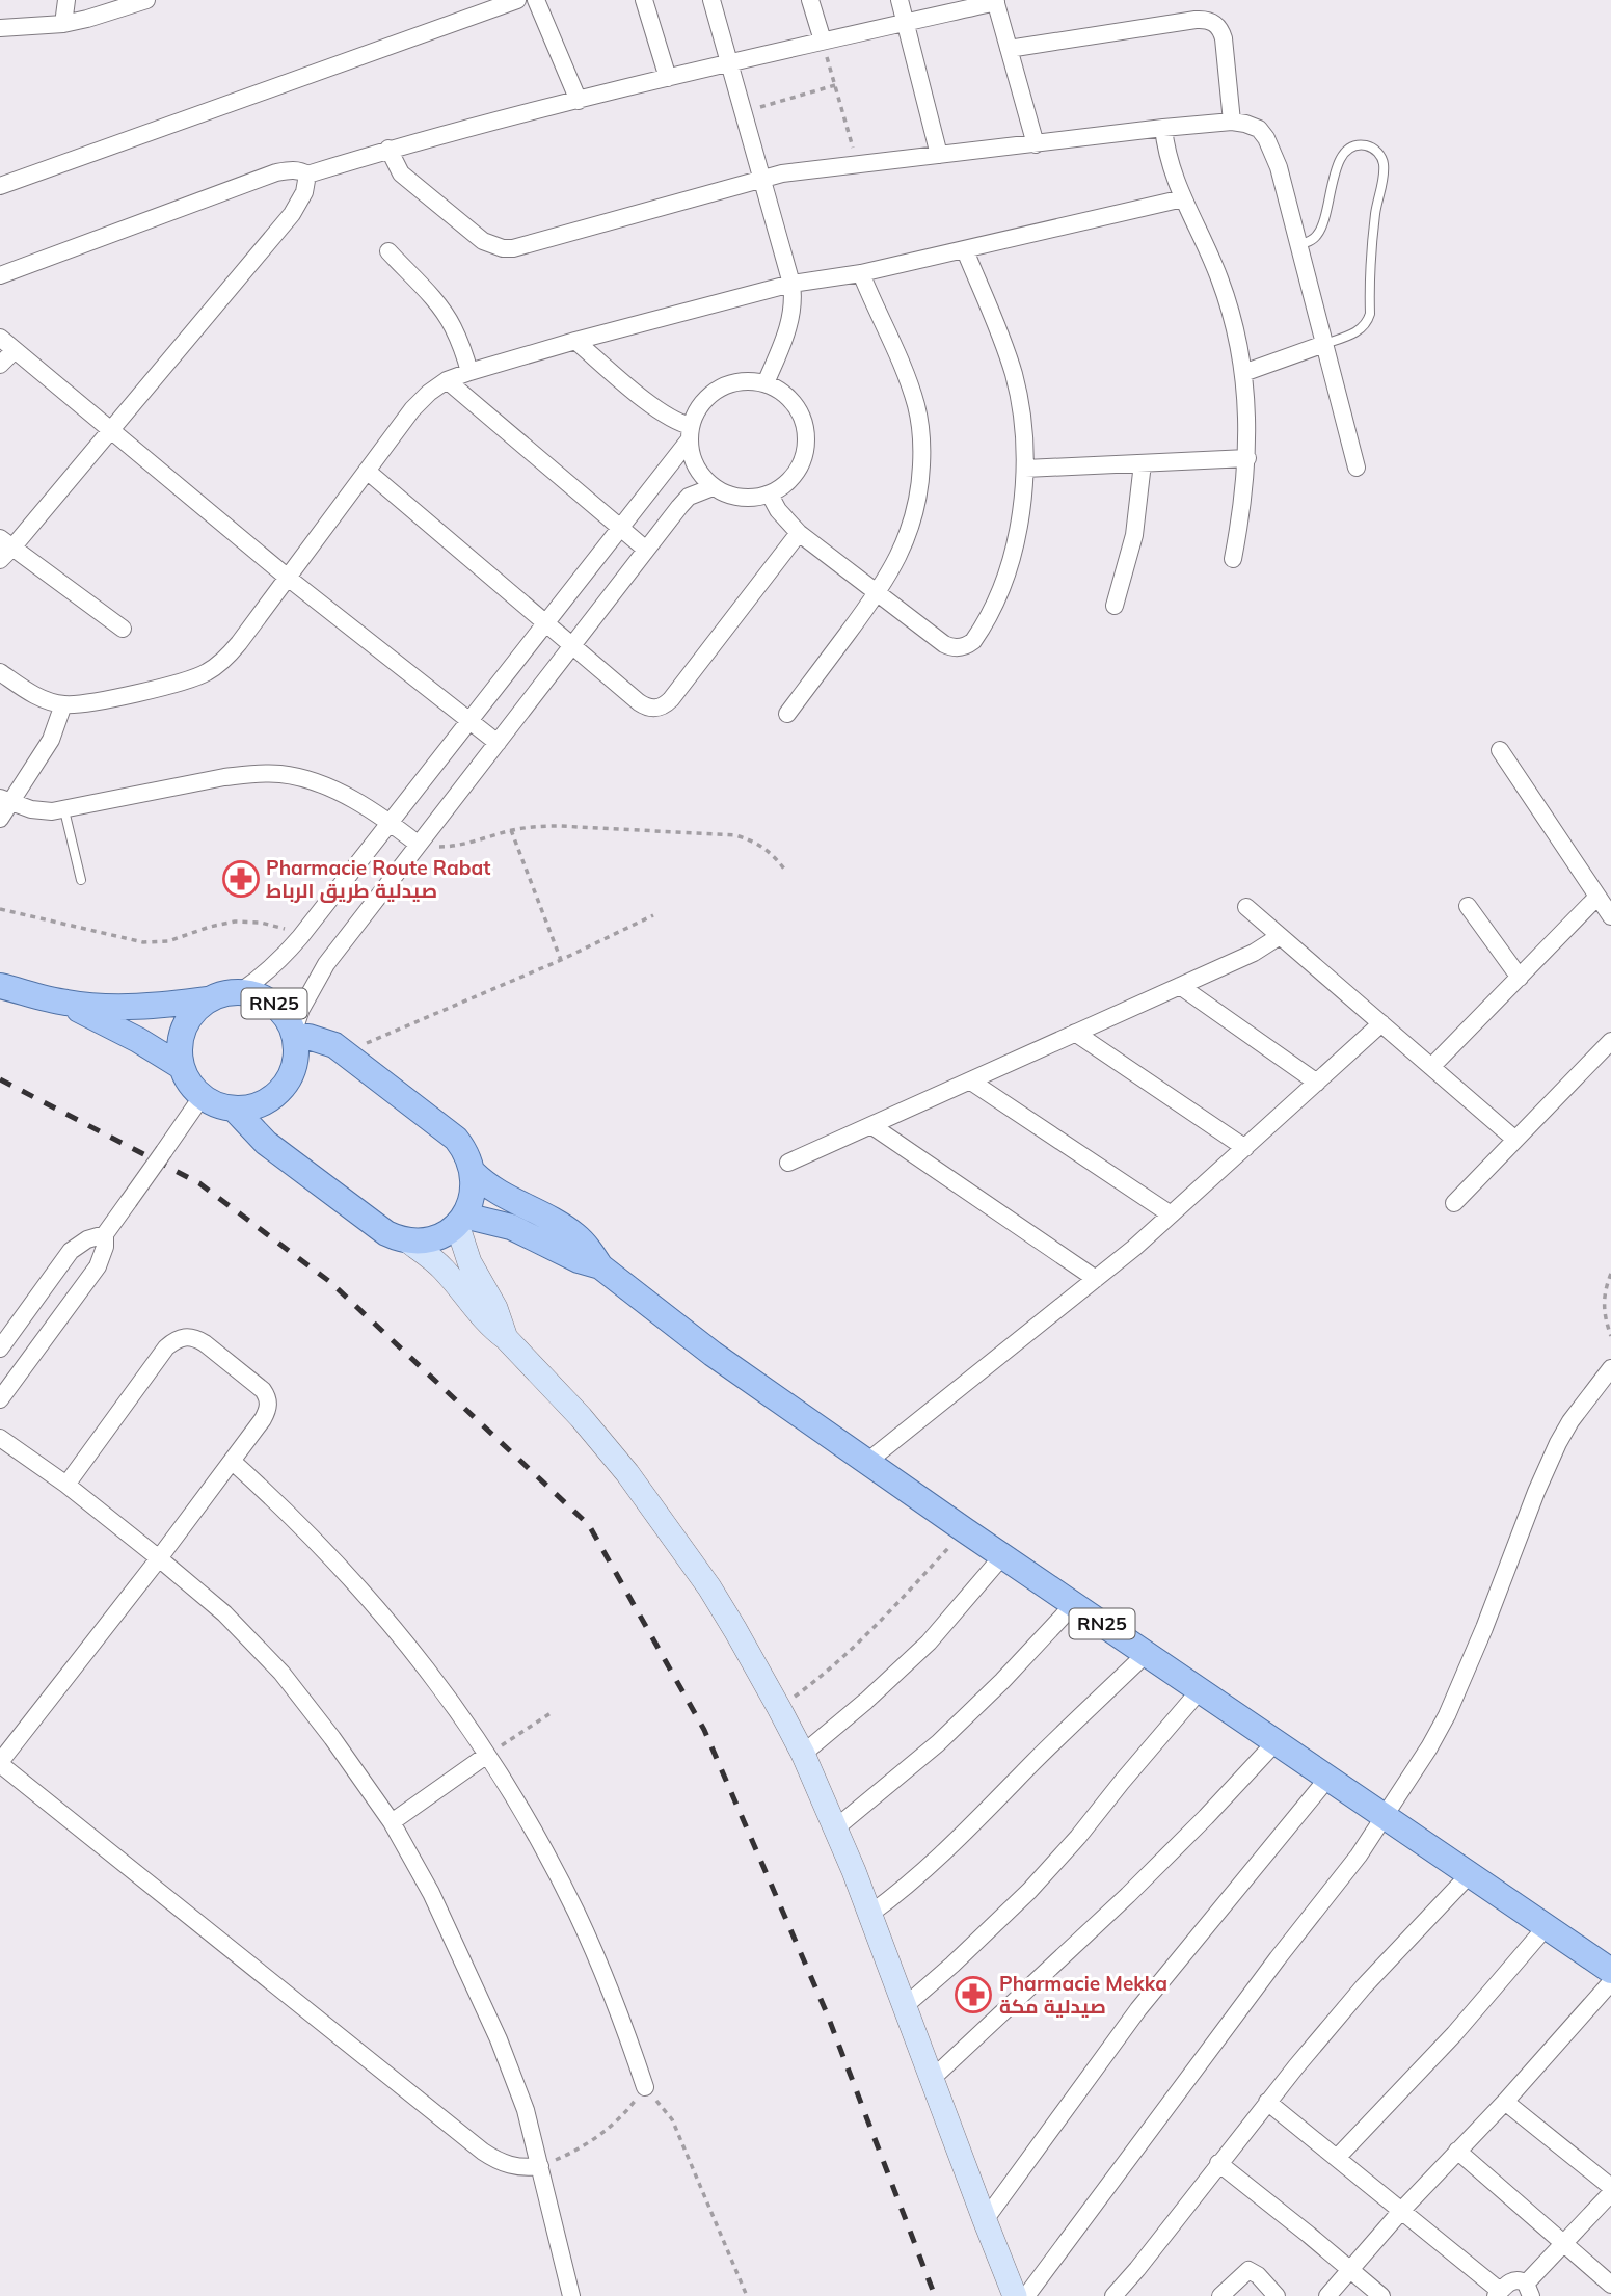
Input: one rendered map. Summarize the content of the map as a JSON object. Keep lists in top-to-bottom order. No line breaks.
{"streets":{"main road":["RN25"]},"places":{"pharmacy":["Pharmacie Route Rabat صيدلية طريق الرباط","Pharmacie Mekka صيدلية مكة"]}}
